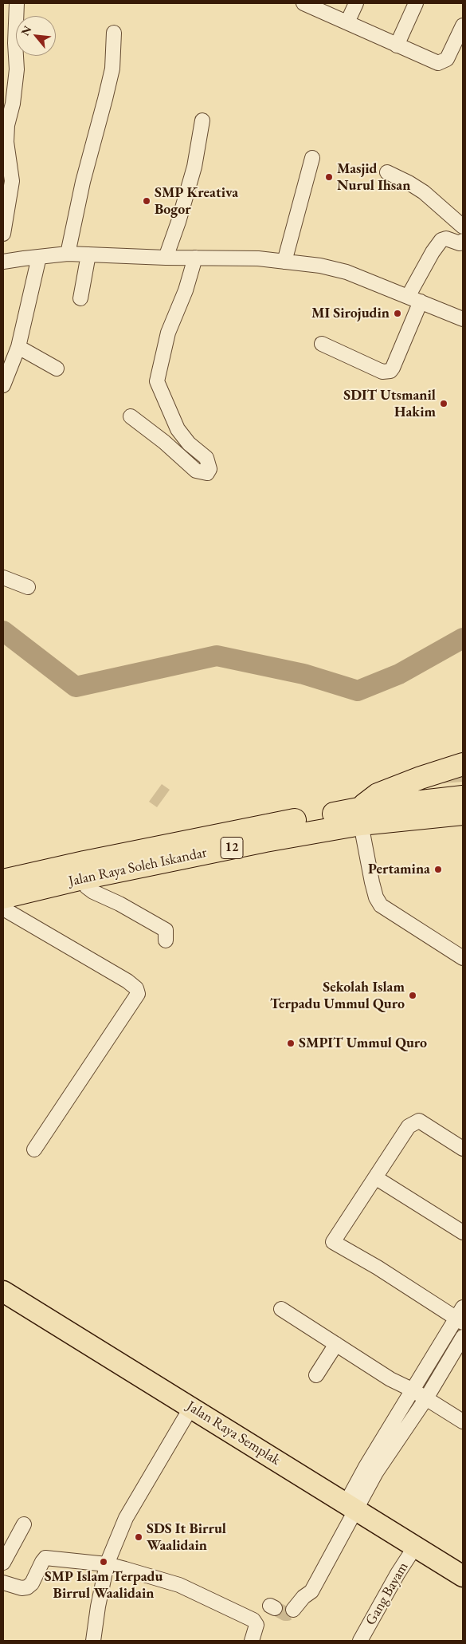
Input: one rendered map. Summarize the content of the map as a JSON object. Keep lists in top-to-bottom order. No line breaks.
{"streets":{"highway":["12","Jalan Raya Soleh Iskandar"],"main road":["Jalan Raya Semplak"],"street":["Gang Bayam"]},"crossings":[["Jalan Raya Semplak","Gang Bayam"]],"places":["Masjid Nurul Ihsan","SMP Kreativa Bogor","MI Sirojudin","SDIT Utsmanil Hakim","Pertamina","Sekolah Islam Terpadu Ummul Quro","SMPIT Ummul Quro","SDS It Birrul Waalidain","SMP Islam Terpadu Birrul Waalidain"],"north":"top left"}
